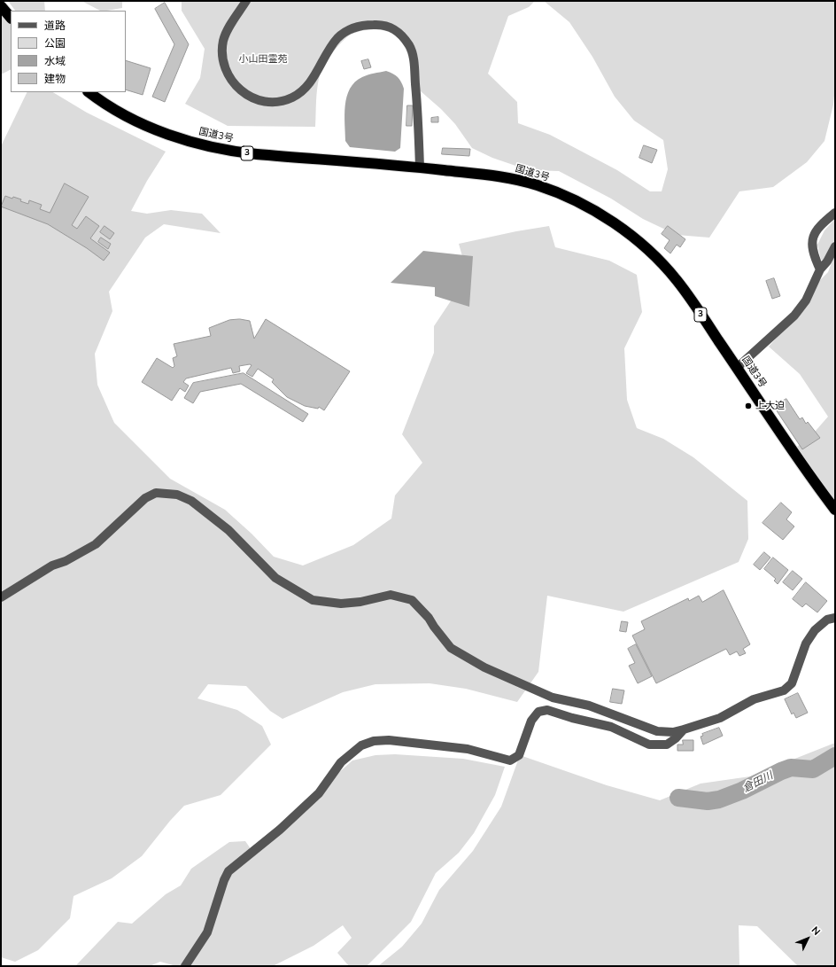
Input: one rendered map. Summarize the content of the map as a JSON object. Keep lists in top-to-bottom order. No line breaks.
{"streets":{"highway":["国道3号","3"]},"water":["倉田川"],"parks":["小山田霊苑"],"places":["上大迫"],"legend":["道路","公園","水域","建物"],"north":"top right"}
